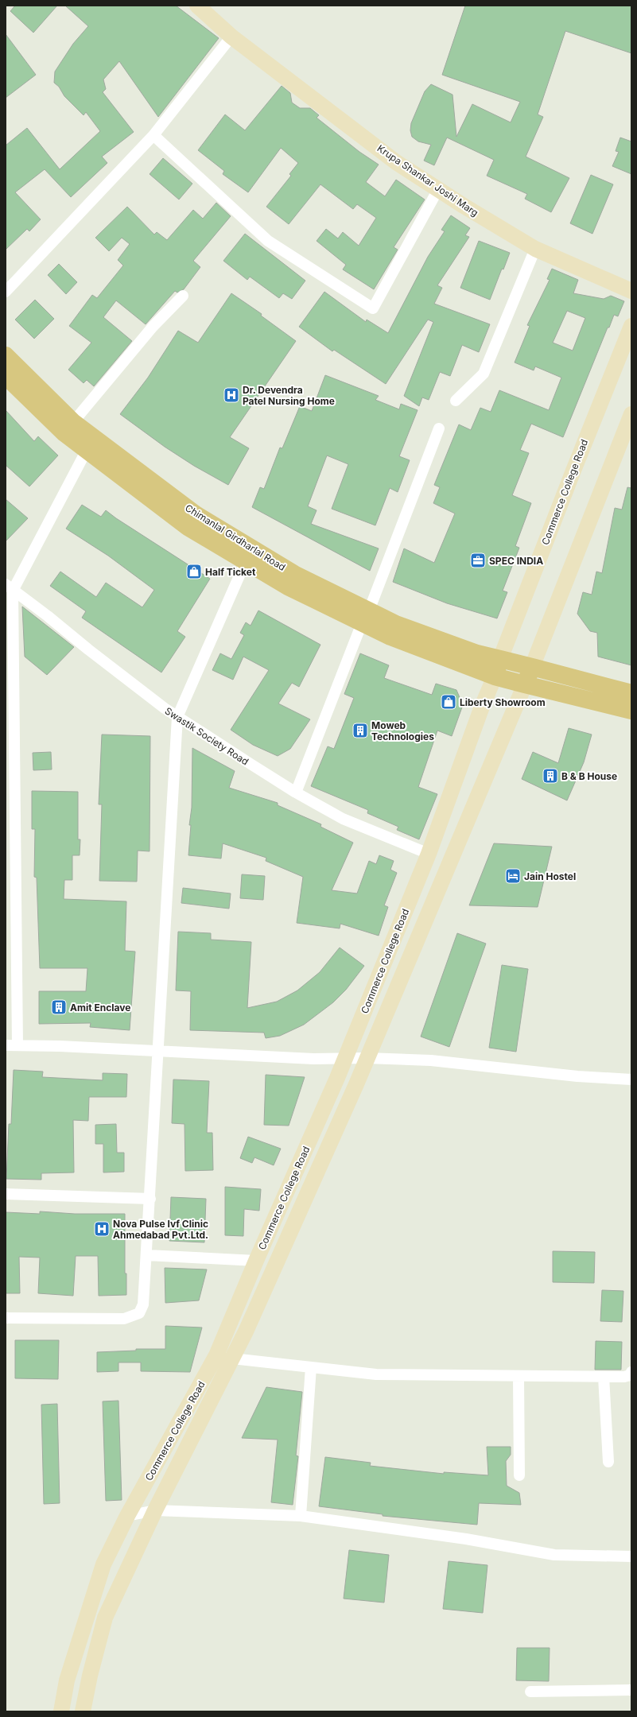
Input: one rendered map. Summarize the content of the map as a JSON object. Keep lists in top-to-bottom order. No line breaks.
{"streets":{"main road":["Krupa Shankar Joshi Marg","Commerce College Road","Chimanlal Girdharlal Road"],"street":["Swastik Society Road"]},"crossings":[["Commerce College Road","Chimanlal Girdharlal Road"],["Commerce College Road","Swastik Society Road"]],"places":{"hospital":["Dr. Devendra Patel Nursing Home","Nova Pulse Ivf Clinic Ahmedabad Pvt.Ltd."],"office":["SPEC INDIA"],"shop":["Half Ticket","Liberty Showroom"],"building":["Moweb Technologies","B & B House","Amit Enclave"],"hotel":["Jain Hostel"]}}
